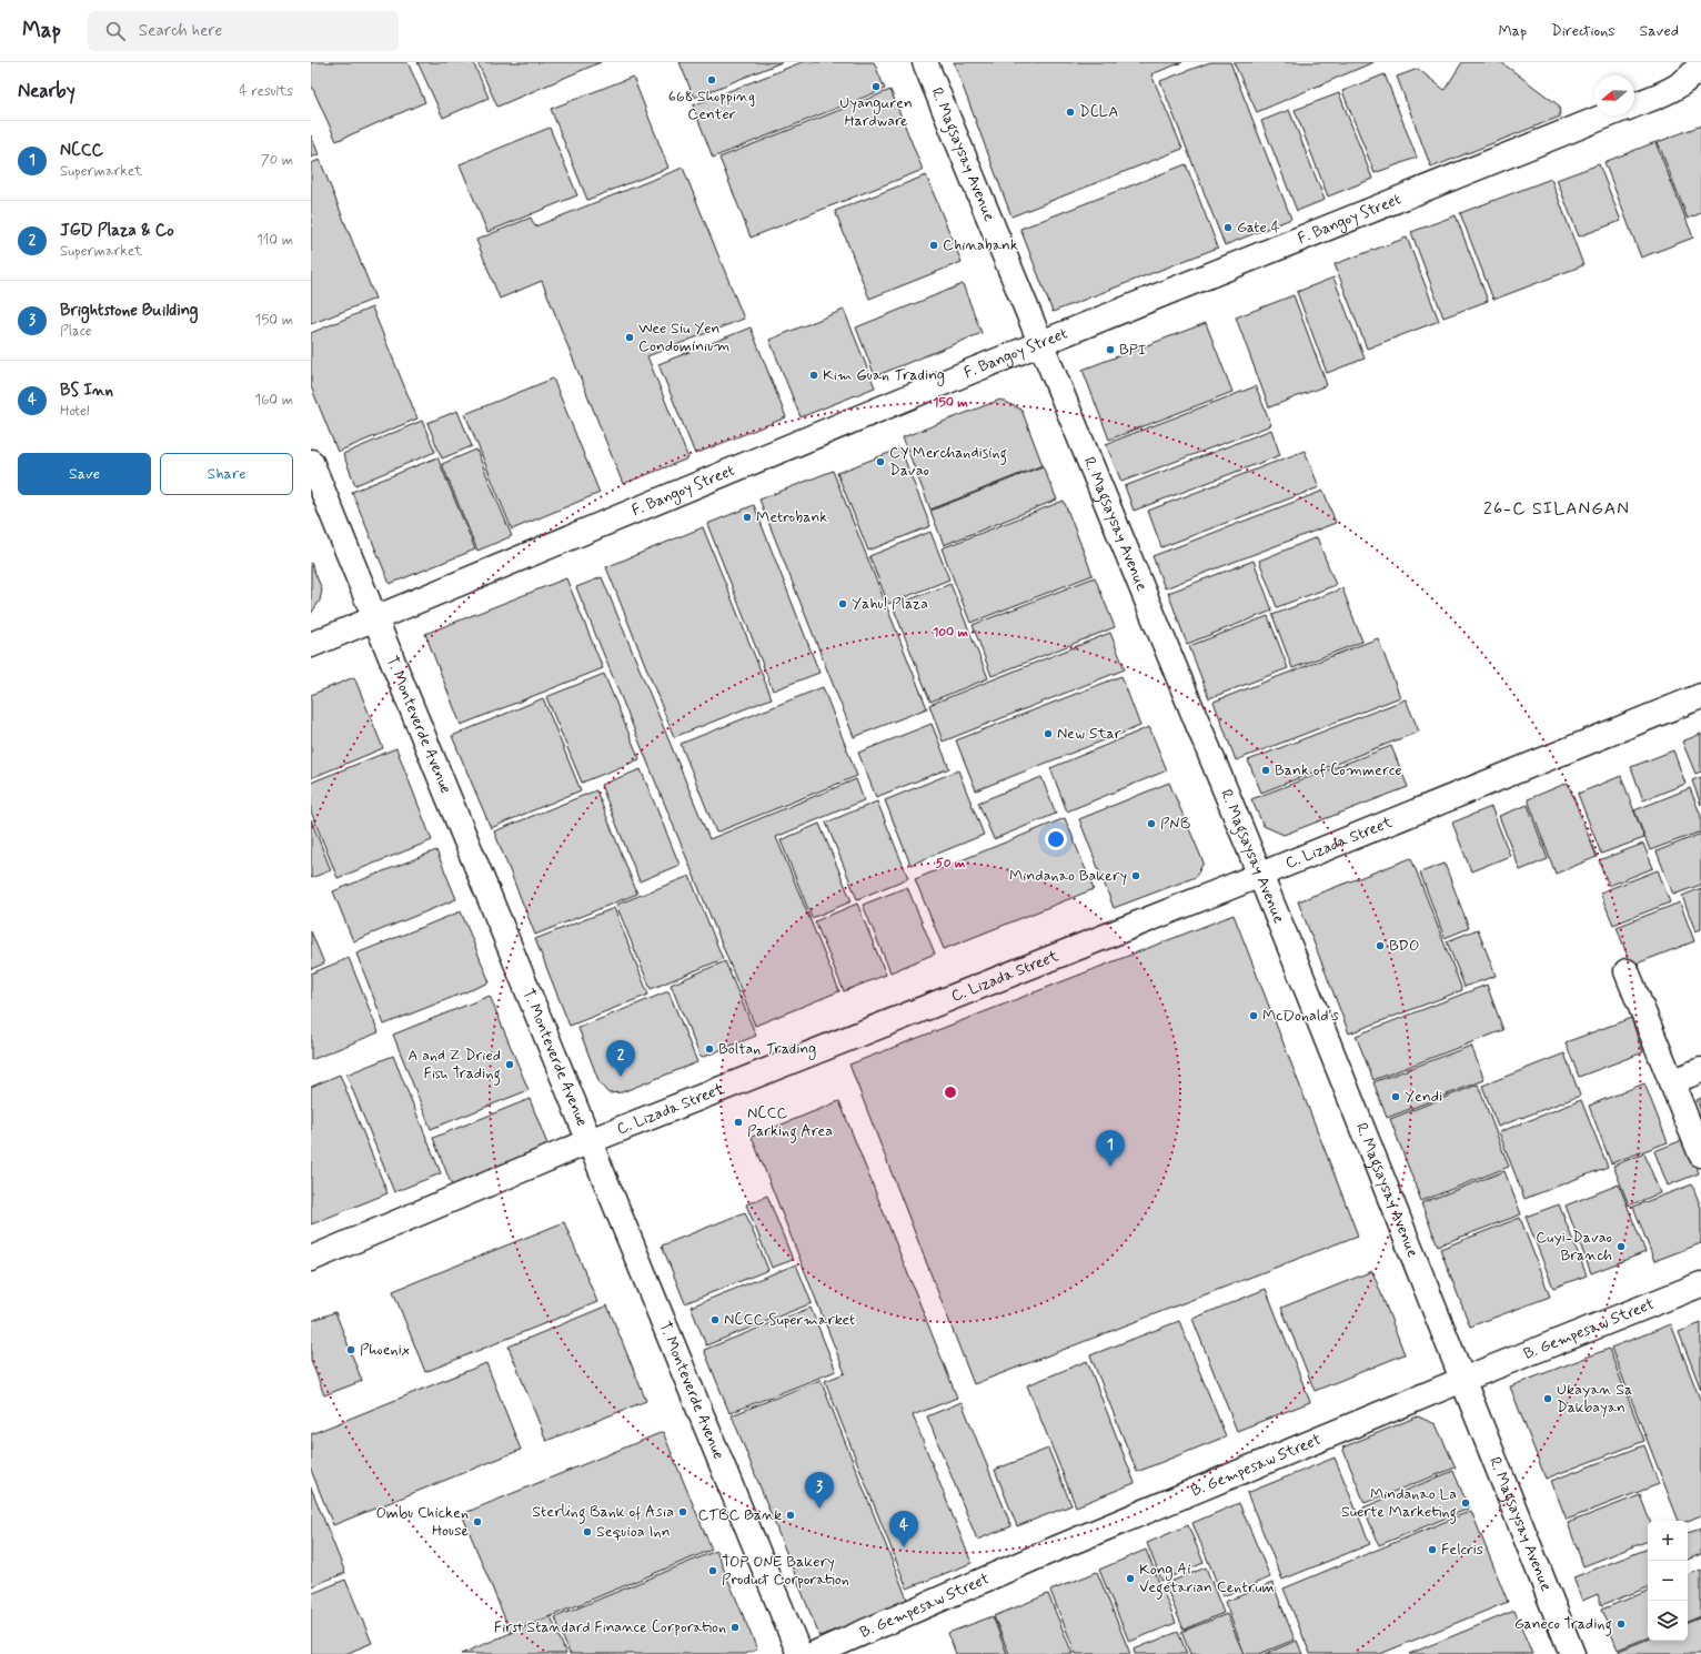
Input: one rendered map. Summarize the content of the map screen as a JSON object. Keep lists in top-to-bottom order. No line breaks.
{"streets":{"street":["R. Magsaysay Avenue","F. Bangoy Street","T. Monteverde Avenue","C. Lizada Street","B. Gempesaw Street"]},"crossings":[["R. Magsaysay Avenue","F. Bangoy Street"],["R. Magsaysay Avenue","C. Lizada Street"],["R. Magsaysay Avenue","B. Gempesaw Street"],["F. Bangoy Street","T. Monteverde Avenue"],["T. Monteverde Avenue","C. Lizada Street"]],"districts":["26-C SILANGAN"],"places":["668 Shopping Center","Uyanguren Hardware","DCLA","Gate 4","Chinabank","Wee Siu Yen Condominium","BPI","Kim Guan Trading","CY Merchandising Davao","Metrobank","Yahu! Plaza","New Star","Bank of Commerce","PNB","Mindanao Bakery","BDO","McDonald's","Boltan Trading","A and Z Dried Fish Trading","Yendi","NCCC Parking Area","Cuyi-Davao Branch","NCCC Supermarket","Phoenix","Ukayan Sa Dakbayan","Mindanao La Suerte Marketing","Sterling Bank of Asia","CTBC Bank","Ombu Chicken House","Sequioa Inn","Felcris","TOP ONE Bakery Product Corporation","Kong Ai Vegetarian Centrum","Ganeco Trading","First Standard Finance Corporation"],"north":"left","page":{"header":"Map","search":"Search here","nav":["Map","Directions","Saved"],"heading":["Nearby","4 results"],"list":[{"mark":"1","name":"NCCC","note":"Supermarket","value":"70 m"},{"mark":"2","name":"JGD Plaza & Co","note":"Supermarket","value":"110 m"},{"mark":"3","name":"Brightstone Building","note":"Place","value":"150 m"},{"mark":"4","name":"BS Inn","note":"Hotel","value":"160 m"}],"buttons":["Save","Share"],"pins":["2","1","3","4"],"map_buttons":["+","−"]},"rings":["150 m","100 m","50 m"]}
